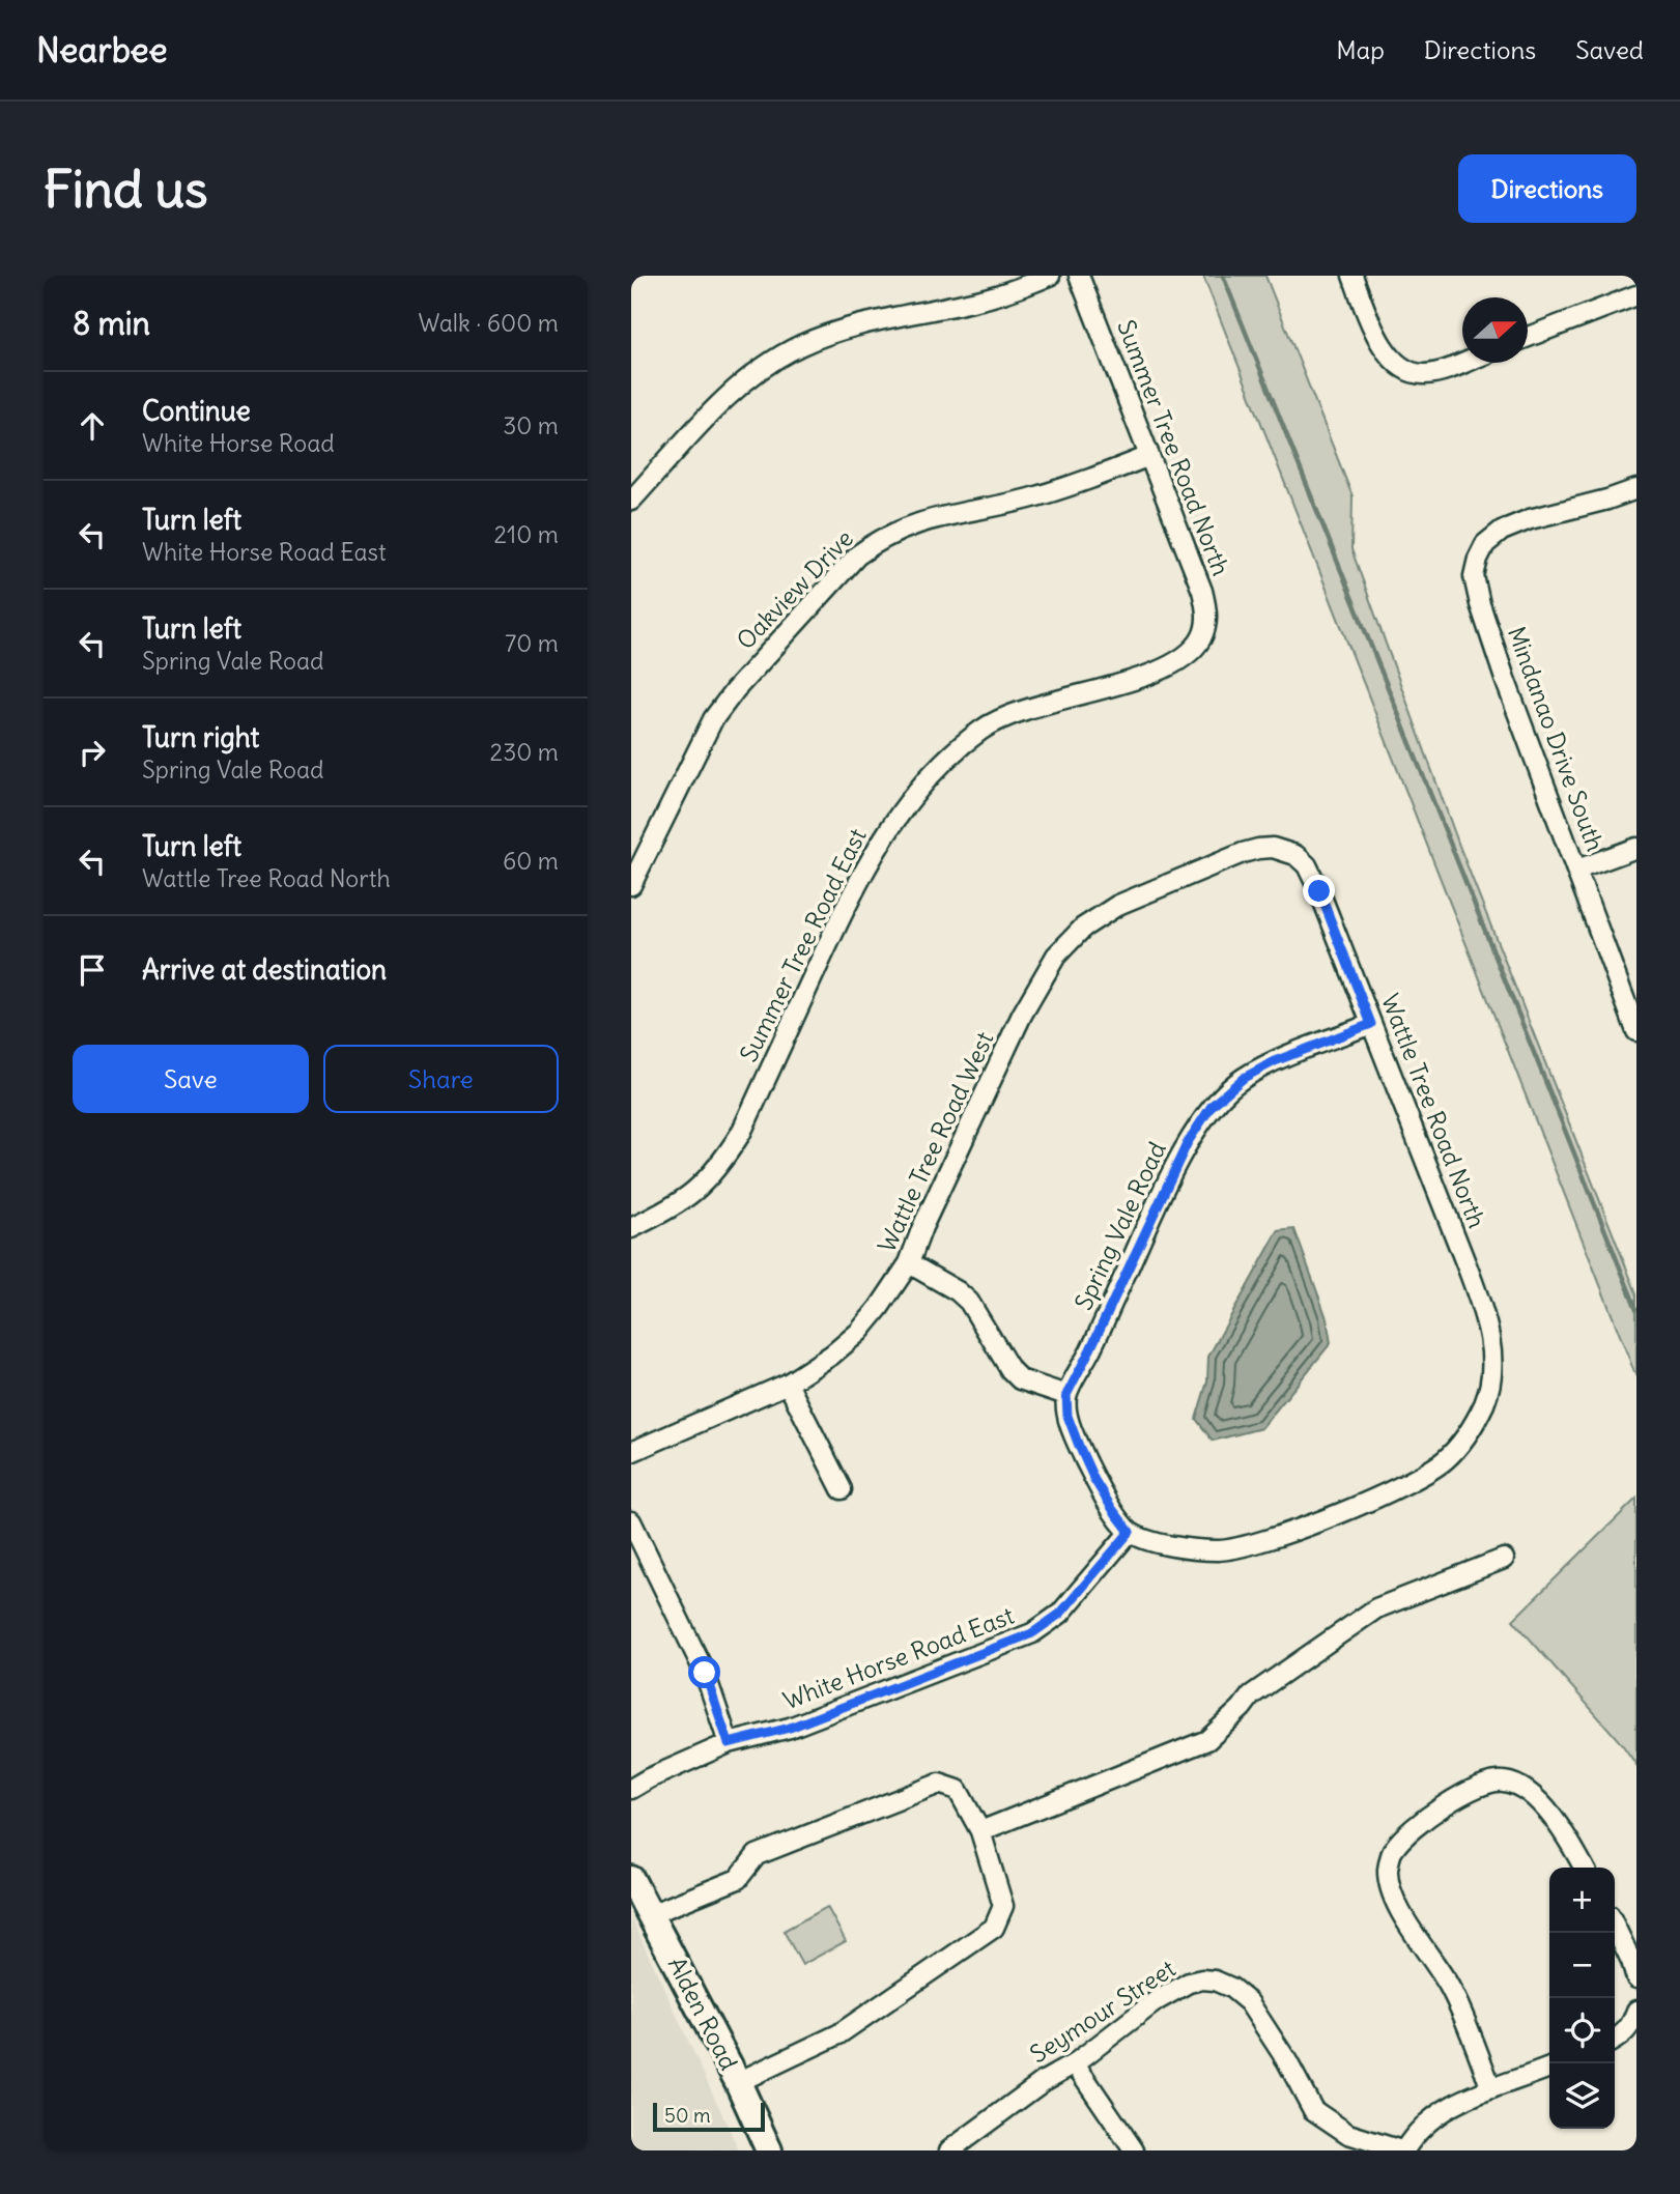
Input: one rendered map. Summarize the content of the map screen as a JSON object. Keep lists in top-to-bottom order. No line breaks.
{"streets":{"street":["Summer Tree Road North","Oakview Drive","Mindanao Drive South","Summer Tree Road East","Wattle Tree Road North","Wattle Tree Road West","Spring Vale Road","White Horse Road East","Seymour Street","Alden Road"]},"crossings":[["Summer Tree Road North","Oakview Drive"],["Summer Tree Road North","Summer Tree Road East"],["Wattle Tree Road North","Wattle Tree Road West"],["Wattle Tree Road North","Spring Vale Road"],["Wattle Tree Road North","White Horse Road East"]],"scale_bar":"50 m","north":"right","page":{"header":"Nearbee","nav":["Map","Directions","Saved"],"buttons":["Directions",["Save","Share"]],"title":"Find us","heading":["8 min","Walk · 600 m"],"list":[["Continue","White Horse Road","30 m"],["Turn left","White Horse Road East","210 m"],["Turn left","Spring Vale Road","70 m"],["Turn right","Spring Vale Road","230 m"],["Turn left","Wattle Tree Road North","60 m"],"Arrive at destination"],"map_buttons":["+","−"],"scale":"50 m"}}
